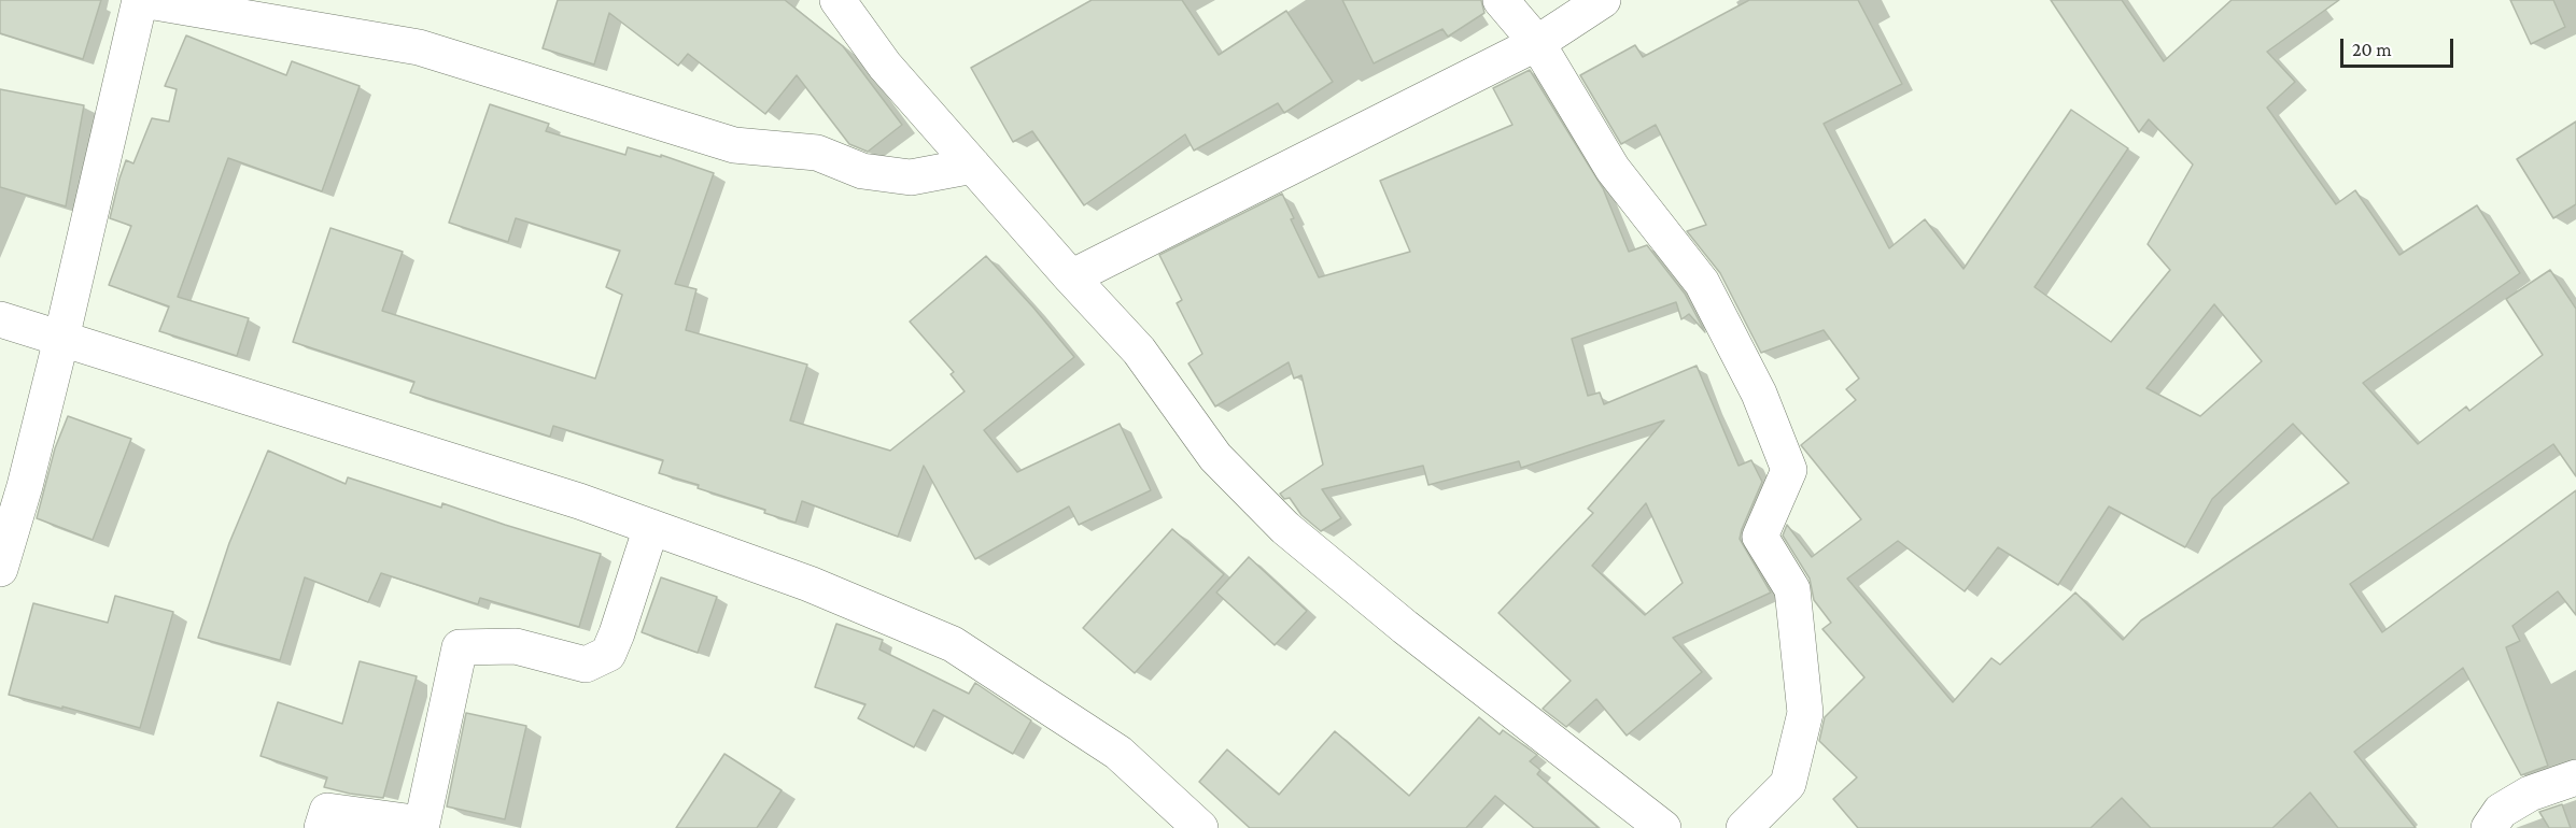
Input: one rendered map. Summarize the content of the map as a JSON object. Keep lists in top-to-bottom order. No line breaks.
{"scale_bar":"20 m"}
